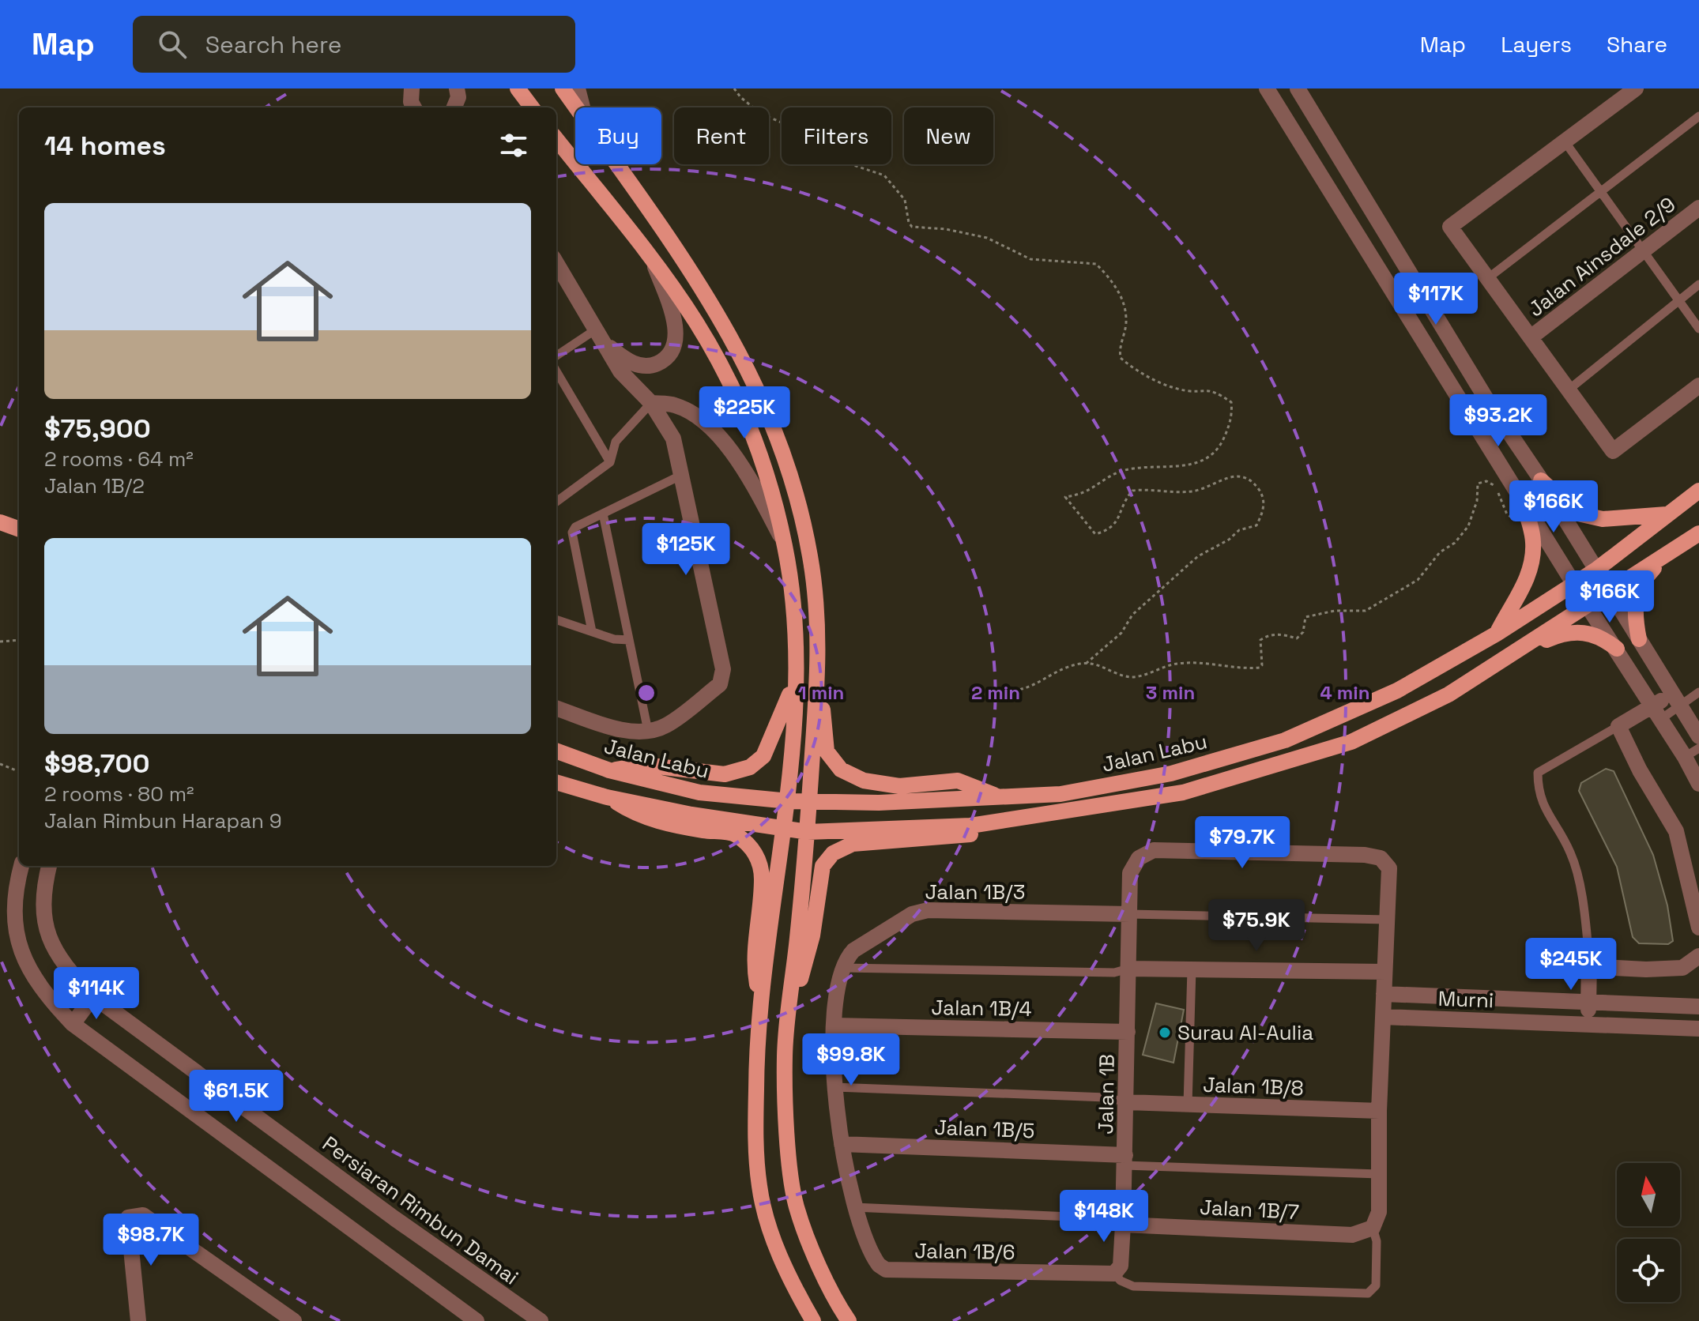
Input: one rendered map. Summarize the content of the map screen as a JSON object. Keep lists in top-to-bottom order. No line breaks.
{"streets":{"main road":["Jalan Labu"],"street":["Jalan Ainsdale 2/9","Jalan 1B/3","Murni","Jalan 1B/4","Jalan 1B/8","Jalan 1B","Jalan 1B/5","Jalan 1B/7","Persiaran Rimbun Damai","Jalan 1B/6"]},"crossings":[["Jalan 1B/3","Jalan 1B"],["Jalan 1B/3","Jalan 1B/6"],["Jalan 1B/4","Jalan 1B"],["Jalan 1B/4","Jalan 1B/6"],["Jalan 1B/8","Jalan 1B"],["Jalan 1B","Jalan 1B/5"],["Jalan 1B","Jalan 1B/7"],["Jalan 1B","Jalan 1B/6"],["Jalan 1B/5","Jalan 1B/6"]],"places":["Surau Al-Aulia"],"north":"top","page":{"header":"Map","search":"Search here","nav":["Map","Layers","Share"],"chip":["Buy","Rent","Filters","New"],"heading":"14 homes","list":[{"name":"$75,900","note":"2 rooms · 64 m² · Jalan 1B/2"},{"name":"$98,700","note":"2 rooms · 80 m² · Jalan Rimbun Harapan 9"}],"price":["$117K","$225K","$93.2K","$166K","$125K","$166K","$79.7K","$75.9K","$245K","$114K","$99.8K","$61.5K","$148K","$98.7K"]},"rings":["1 min","2 min","3 min","4 min"]}
